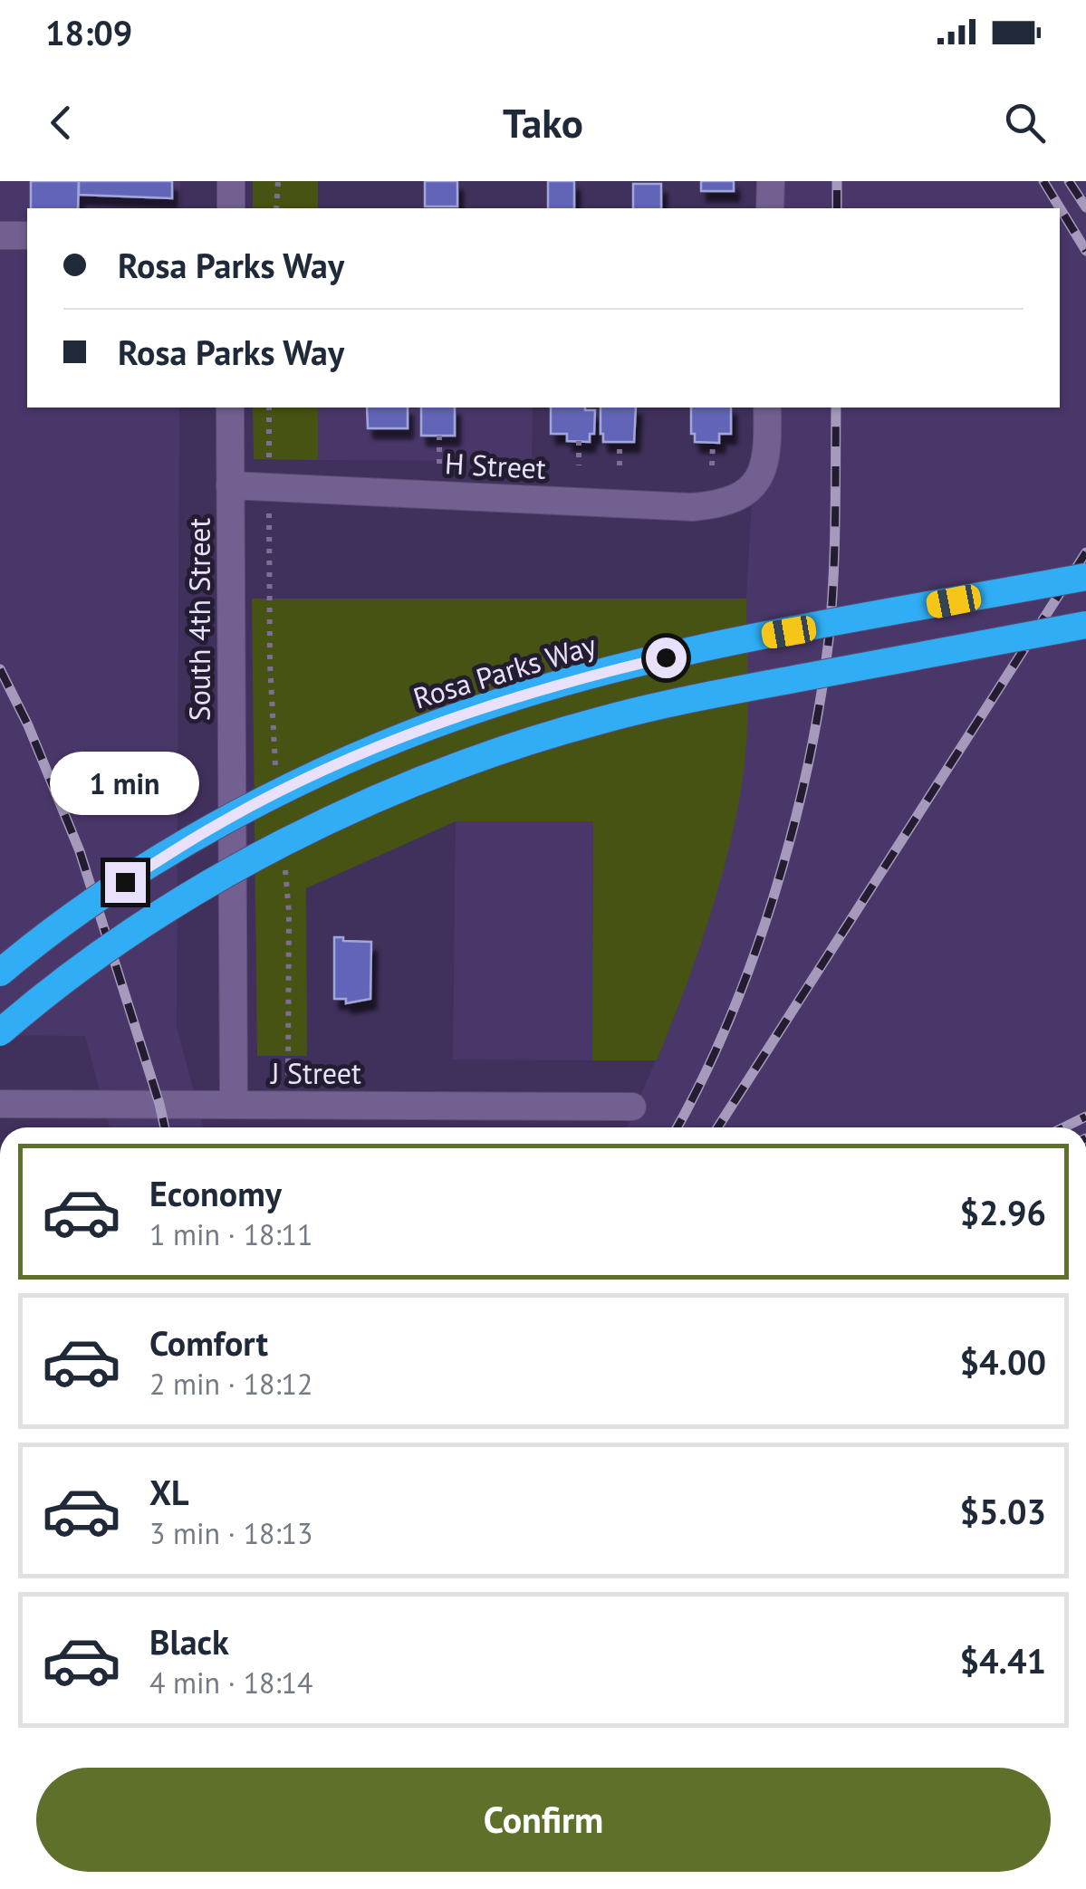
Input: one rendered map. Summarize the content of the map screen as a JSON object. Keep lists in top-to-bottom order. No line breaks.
{"streets":{"highway":["Rosa Parks Way"],"street":["H Street","South 4th Street","J Street"]},"crossings":[["H Street","South 4th Street"],["South 4th Street","J Street"]],"page":{"status":"18:09","header":"Tako","banner":["Rosa Parks Way","Rosa Parks Way"],"bubble":"1 min","list":[{"name":"Economy","note":"1 min · 18:11","value":"$2.96"},{"name":"Comfort","note":"2 min · 18:12","value":"$4.00"},{"name":"XL","note":"3 min · 18:13","value":"$5.03"},{"name":"Black","note":"4 min · 18:14","value":"$4.41"}],"buttons":"Confirm"}}
